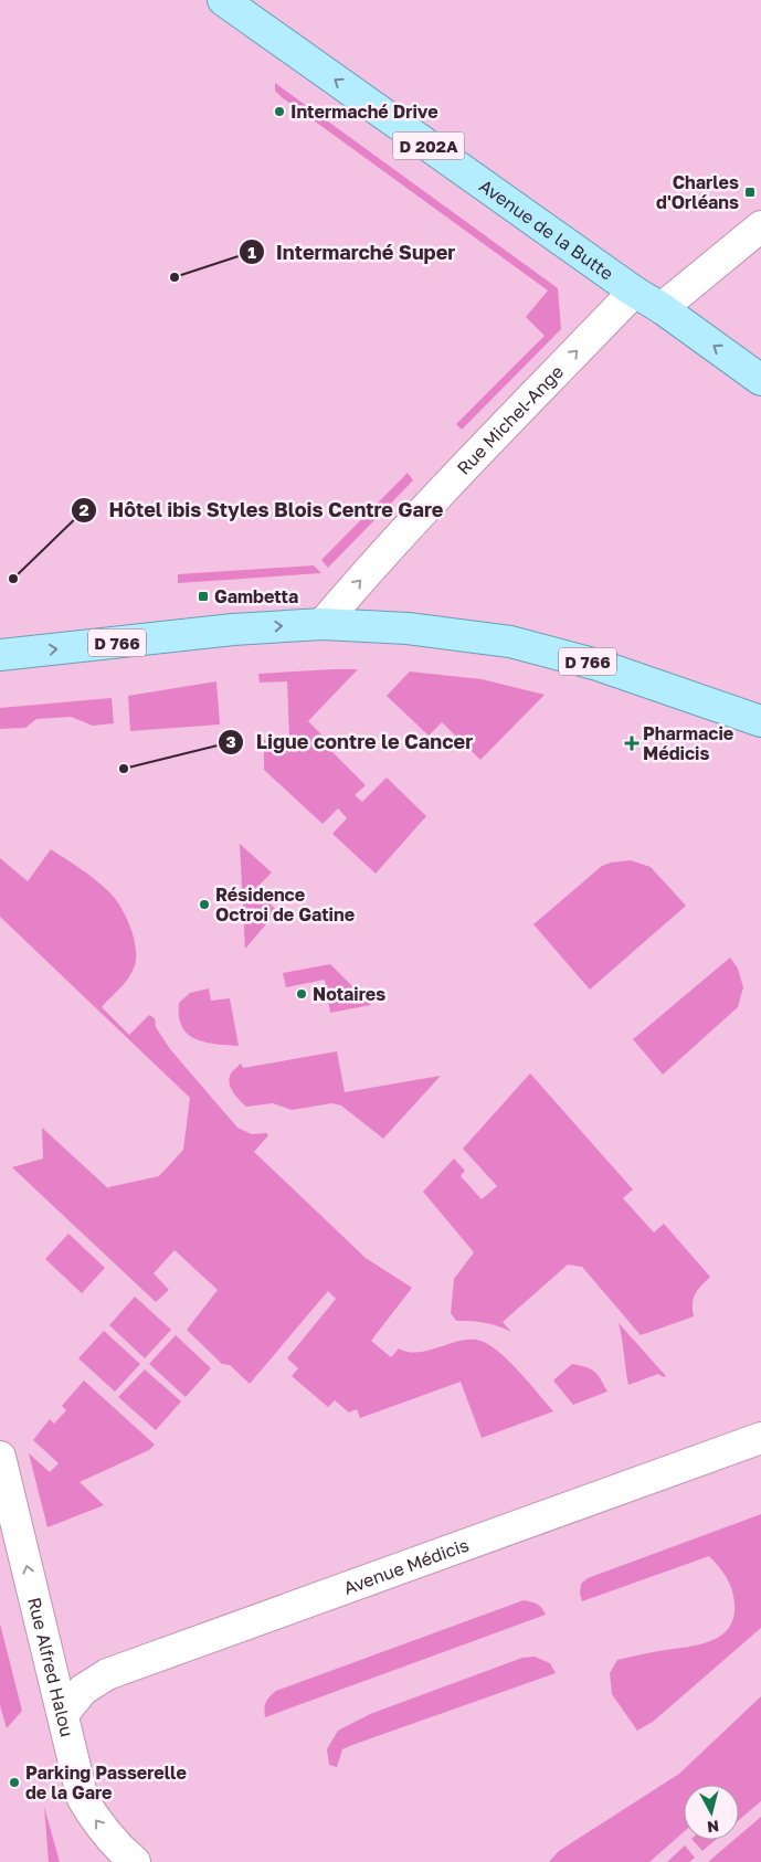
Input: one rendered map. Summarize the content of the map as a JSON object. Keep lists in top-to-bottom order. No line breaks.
{"streets":{"main road":["D 202A","Avenue de la Butte","D 766"],"street":["Rue Michel-Ange","Avenue Médicis","Rue Alfred Halou"]},"crossings":[["Avenue de la Butte","Rue Michel-Ange"],["Rue Michel-Ange","D 766"],["Avenue Médicis","Rue Alfred Halou"]],"one_way":["Avenue de la Butte","Rue Michel-Ange","Rue Alfred Halou"],"places":{"other":["Intermaché Drive","Intermarché Super","Hôtel ibis Styles Blois Centre Gare","Ligue contre le Cancer","Résidence Octroi de Gatine","Notaires","Parking Passerelle de la Gare"],"transit":["Charles d'Orléans","Gambetta"],"health":["Pharmacie Médicis"]},"north":"bottom"}
